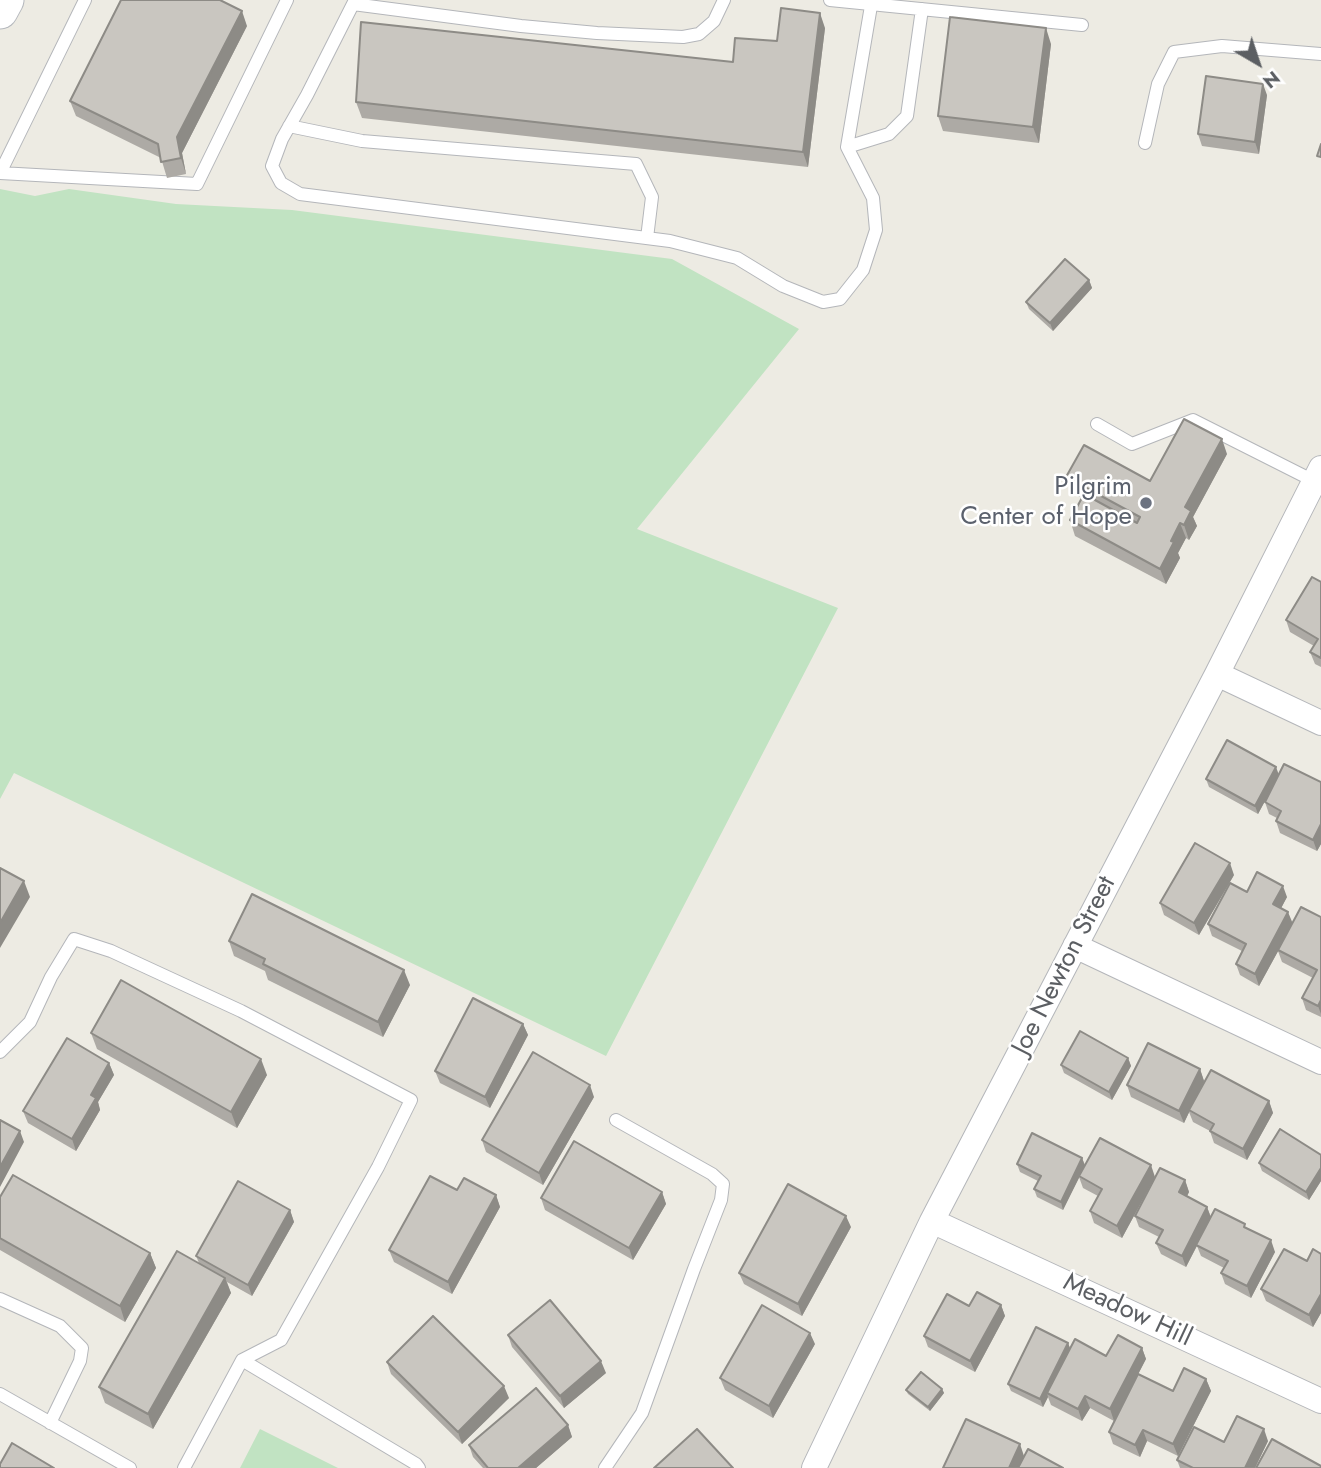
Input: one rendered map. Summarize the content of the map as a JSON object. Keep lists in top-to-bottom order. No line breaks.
{"streets":{"street":["Joe Newton Street","Meadow Hill"]},"crossings":[["Joe Newton Street","Meadow Hill"]],"places":["Pilgrim Center of Hope"],"north":"bottom right"}
